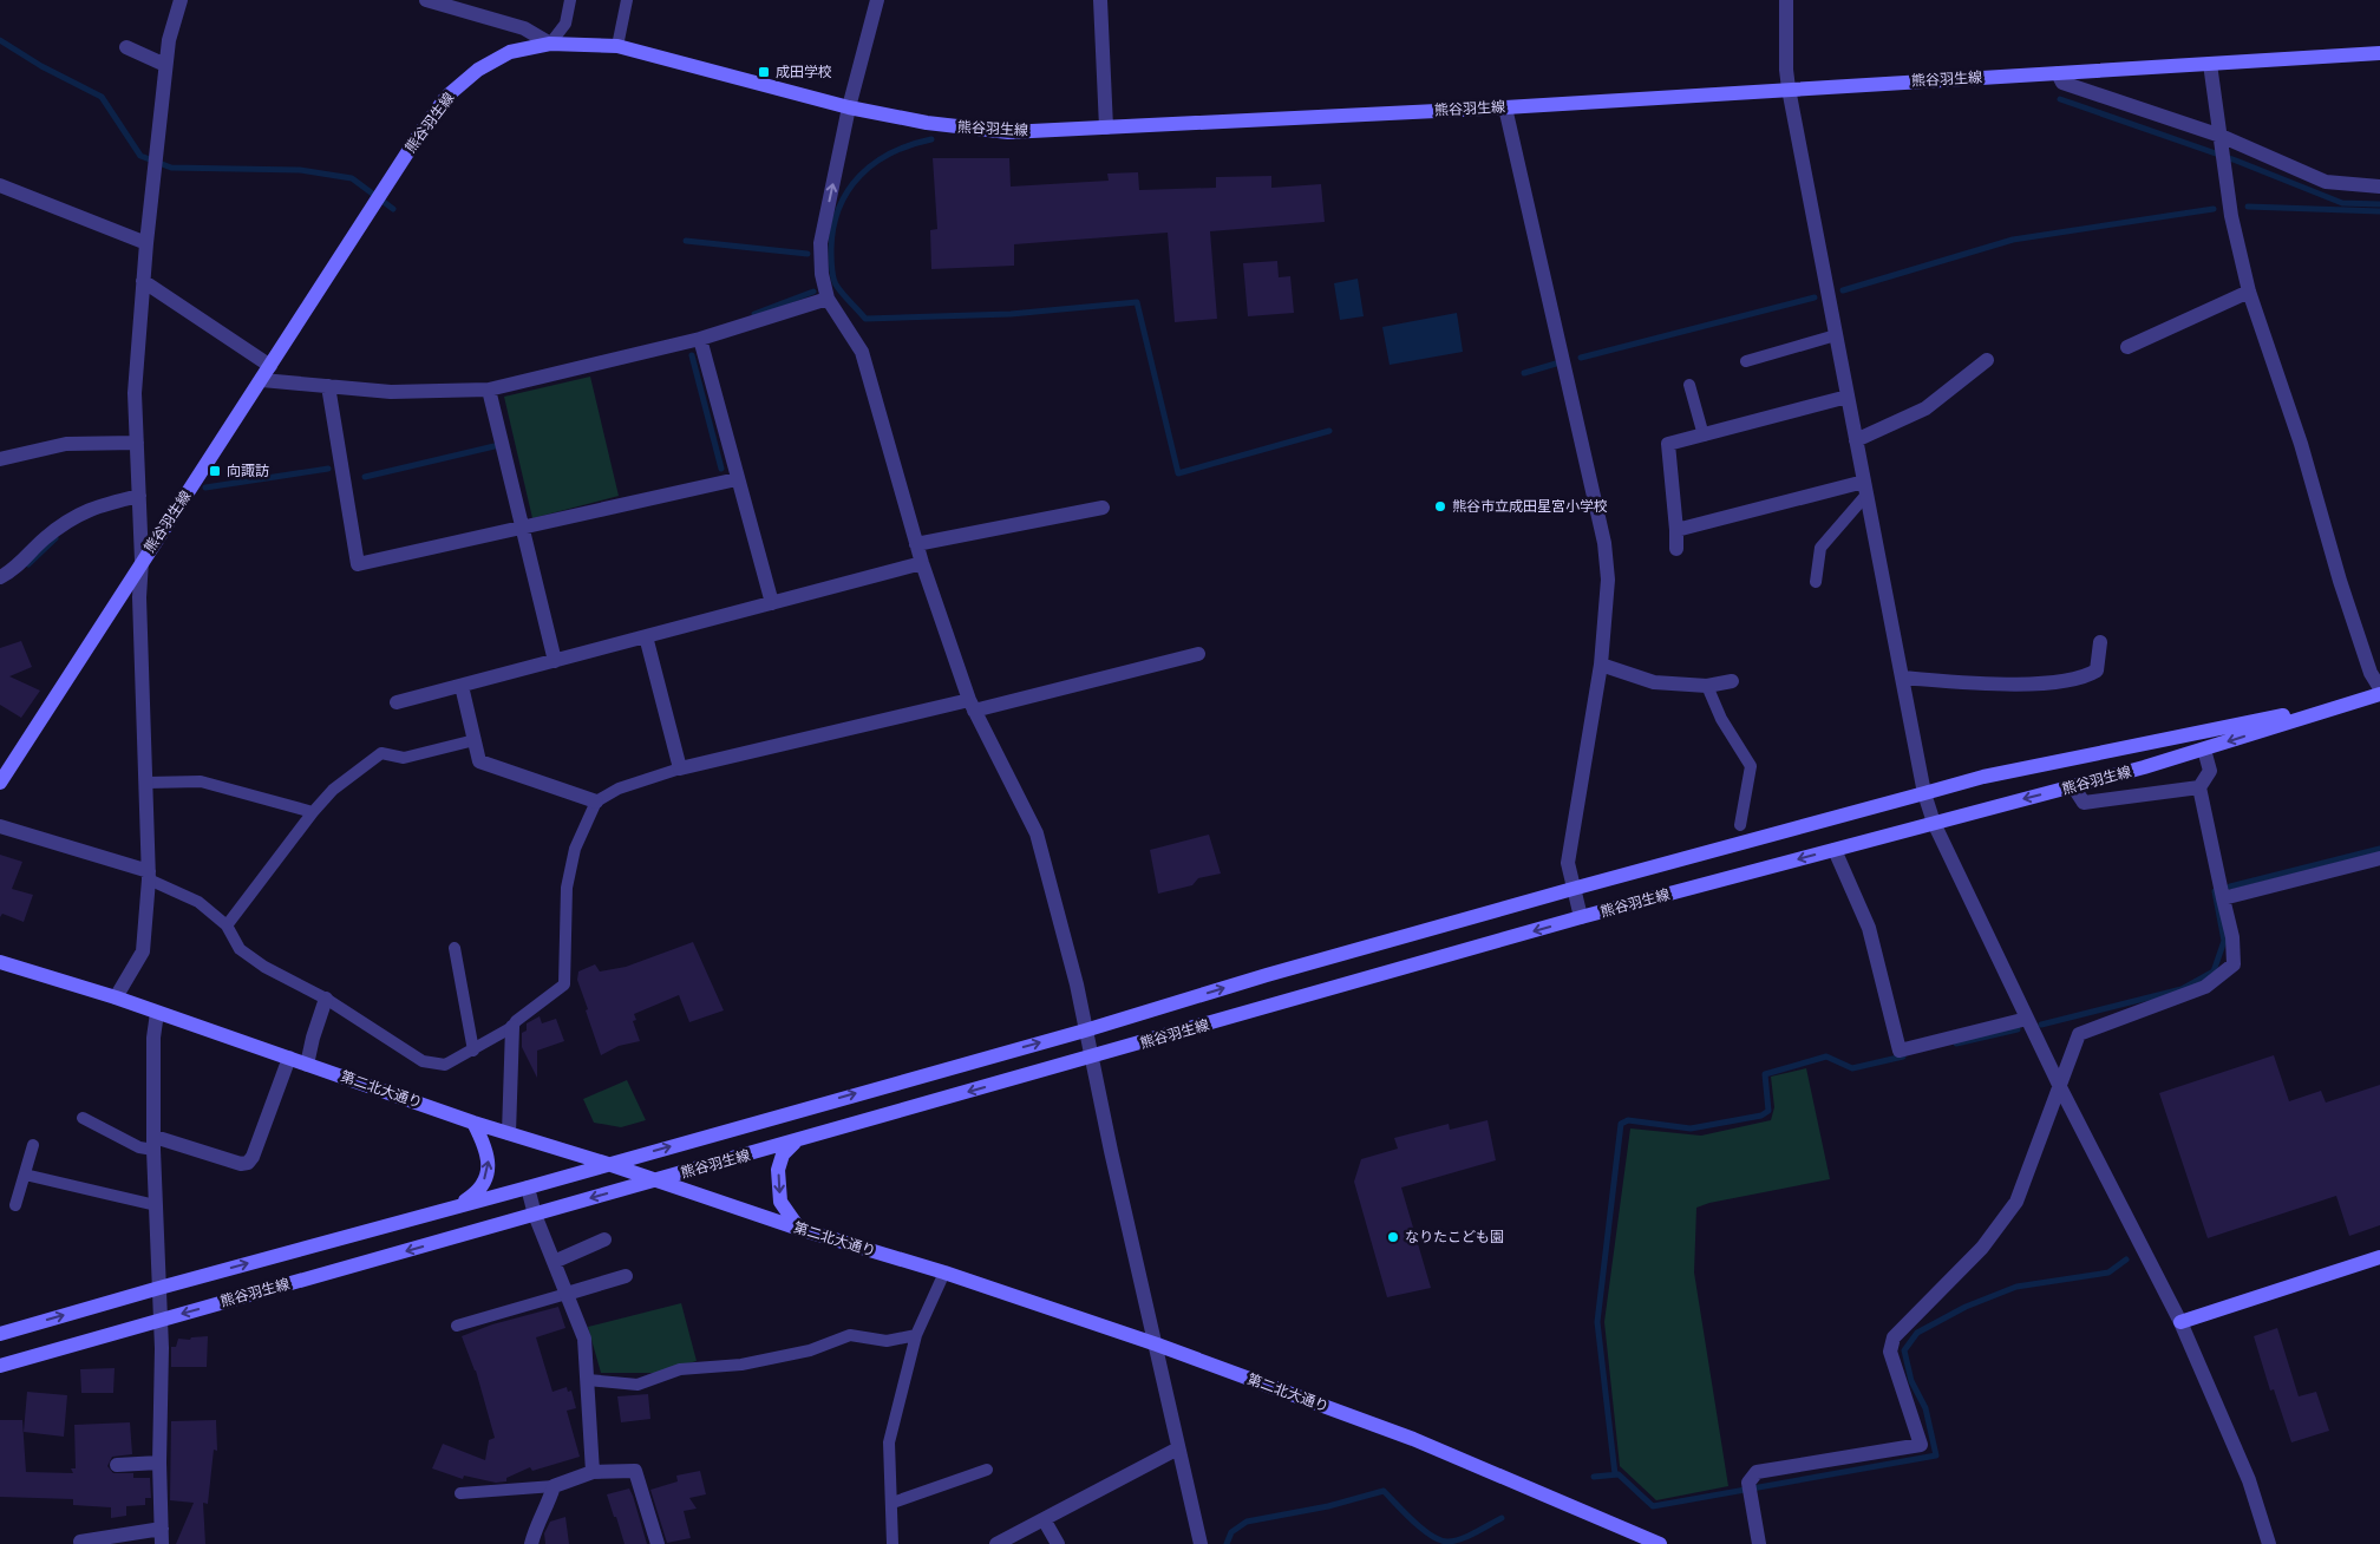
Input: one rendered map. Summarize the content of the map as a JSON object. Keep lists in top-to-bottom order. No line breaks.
{"streets":{"main road":["熊谷羽生線","第二北大通り"]},"crossings":[["熊谷羽生線","第二北大通り"]],"places":{"transit":["成田学校","向諏訪"],"other":["熊谷市立成田星宮小学校","なりたこども園"]}}
